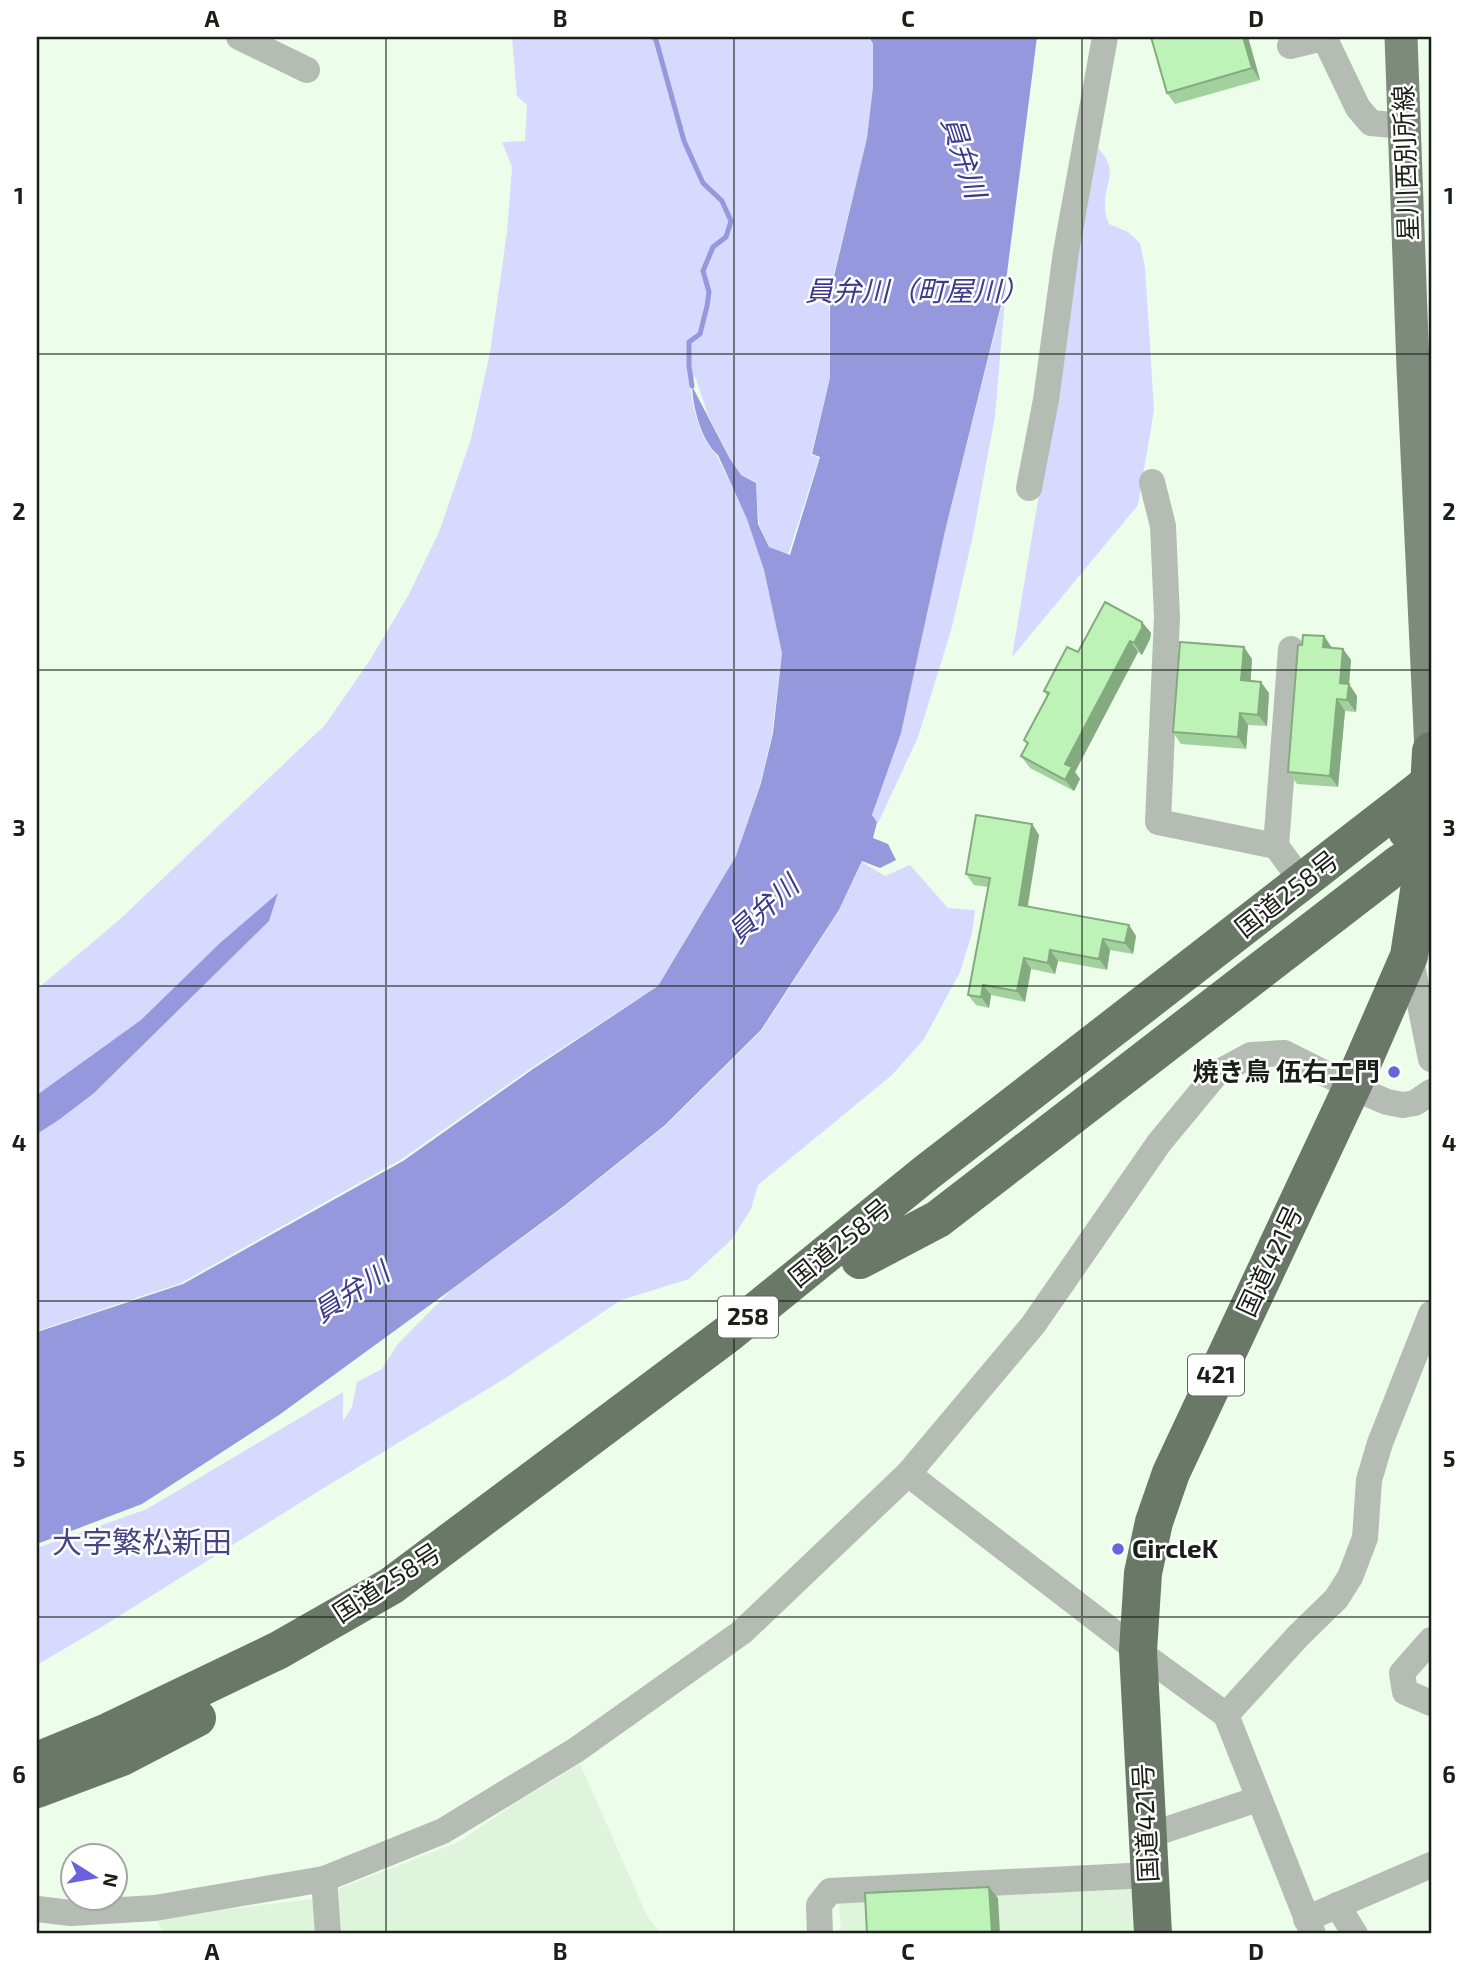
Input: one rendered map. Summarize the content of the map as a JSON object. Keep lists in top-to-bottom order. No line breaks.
{"streets":{"highway":["国道258号","国道421号","258","421"],"main road":["星川西別所線"]},"crossings":[["星川西別所線","国道421号"],["国道258号","国道421号"]],"districts":["大字繁松新田"],"water":["員弁川","員弁川（町屋川）"],"places":["焼き鳥 伍右エ門","CircleK"],"north":"right","grid":{"columns":["A","B","C","D"],"rows":["1","2","3","4","5","6"]}}
